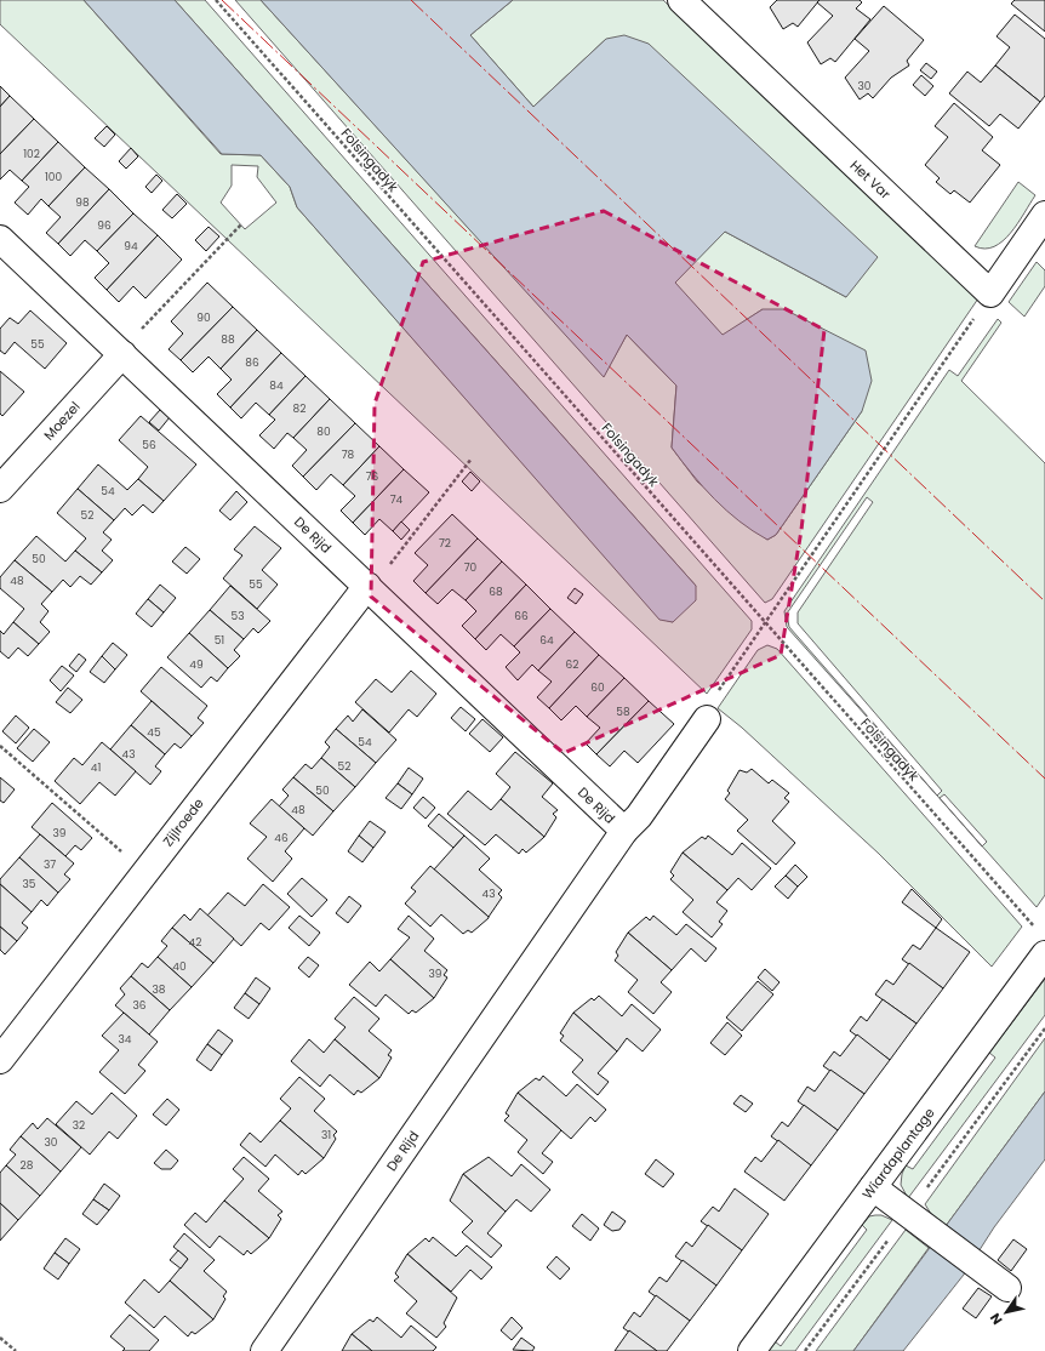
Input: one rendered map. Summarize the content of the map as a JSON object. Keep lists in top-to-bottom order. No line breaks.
{"streets":{"street":["Het Var","Moezel","De Rijd","Zijlroede","Wiardaplantage"],"path":["Folsingadyk"]},"crossings":[["Moezel","De Rijd"],["De Rijd","Zijlroede"]],"house_numbers":["30","102","100","98","96","94","90","88","55","86","84","82","80","56","78","76","54","74","52","72","50","70","48","55","68","53","66","51","64","49","62","60","58","45","54","43","52","41","50","48","39","46","37","35","43","42","40","39","38","36","34","32","31","30","28"],"north":"bottom left"}
